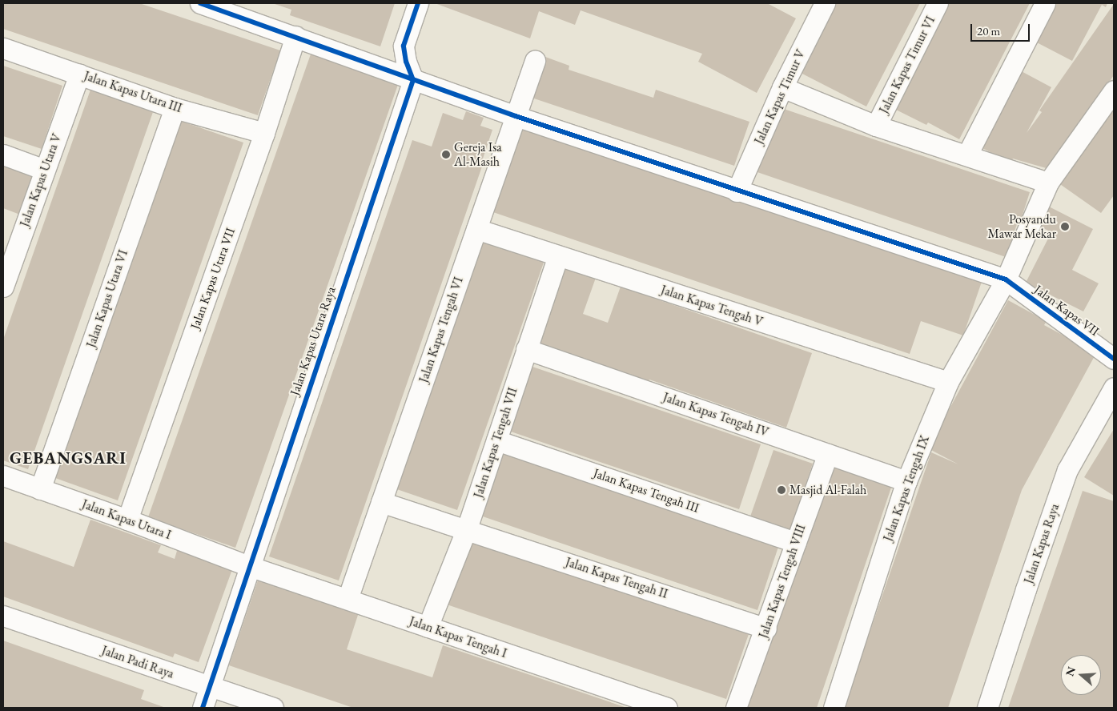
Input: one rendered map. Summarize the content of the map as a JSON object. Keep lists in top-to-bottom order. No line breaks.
{"streets":{"street":["Jalan Kapas Timur VI","Jalan Kapas Utara III","Jalan Kapas Timur V","Jalan Kapas Utara V","Jalan Kapas Utara VII","Jalan Kapas Utara VI","Jalan Kapas Tengah V","Jalan Kapas VII","Jalan Kapas Tengah VI","Jalan Kapas Utara Raya","Jalan Kapas Tengah IV","Jalan Kapas Tengah VII","Jalan Kapas Tengah IX","Jalan Kapas Tengah III","Jalan Kapas Utara I","Jalan Kapas Raya","Jalan Kapas Tengah II","Jalan Kapas Tengah VIII","Jalan Kapas Tengah I","Jalan Padi Raya"]},"crossings":[["Jalan Kapas Utara III","Jalan Kapas Utara V"],["Jalan Kapas Utara III","Jalan Kapas Utara VII"],["Jalan Kapas Utara III","Jalan Kapas Utara VI"],["Jalan Kapas Timur V","Jalan Kapas VII"],["Jalan Kapas Utara VII","Jalan Kapas VII"],["Jalan Kapas Utara VII","Jalan Kapas Utara I"],["Jalan Kapas Utara VI","Jalan Kapas Utara I"],["Jalan Kapas Tengah V","Jalan Kapas Tengah VI"],["Jalan Kapas Tengah V","Jalan Kapas Tengah VII"],["Jalan Kapas Tengah V","Jalan Kapas Tengah IX"],["Jalan Kapas VII","Jalan Kapas Tengah VI"],["Jalan Kapas VII","Jalan Kapas Utara Raya"],["Jalan Kapas VII","Jalan Kapas Tengah IX"],["Jalan Kapas Tengah VI","Jalan Kapas Tengah II"],["Jalan Kapas Tengah VI","Jalan Kapas Tengah I"],["Jalan Kapas Utara Raya","Jalan Kapas Utara I"],["Jalan Kapas Utara Raya","Jalan Kapas Tengah I"],["Jalan Kapas Utara Raya","Jalan Padi Raya"],["Jalan Kapas Tengah IV","Jalan Kapas Tengah VII"],["Jalan Kapas Tengah IV","Jalan Kapas Tengah IX"],["Jalan Kapas Tengah IV","Jalan Kapas Tengah VIII"],["Jalan Kapas Tengah VII","Jalan Kapas Tengah III"],["Jalan Kapas Tengah VII","Jalan Kapas Tengah II"],["Jalan Kapas Tengah VII","Jalan Kapas Tengah I"],["Jalan Kapas Tengah III","Jalan Kapas Tengah VIII"],["Jalan Kapas Utara I","Jalan Kapas Tengah I"],["Jalan Kapas Tengah II","Jalan Kapas Tengah VIII"]],"districts":["GEBANGSARI"],"places":["Gereja Isa Al-Masih","Posyandu Mawar Mekar","Masjid Al-Falah"],"scale_bar":"20 m","north":"left"}
